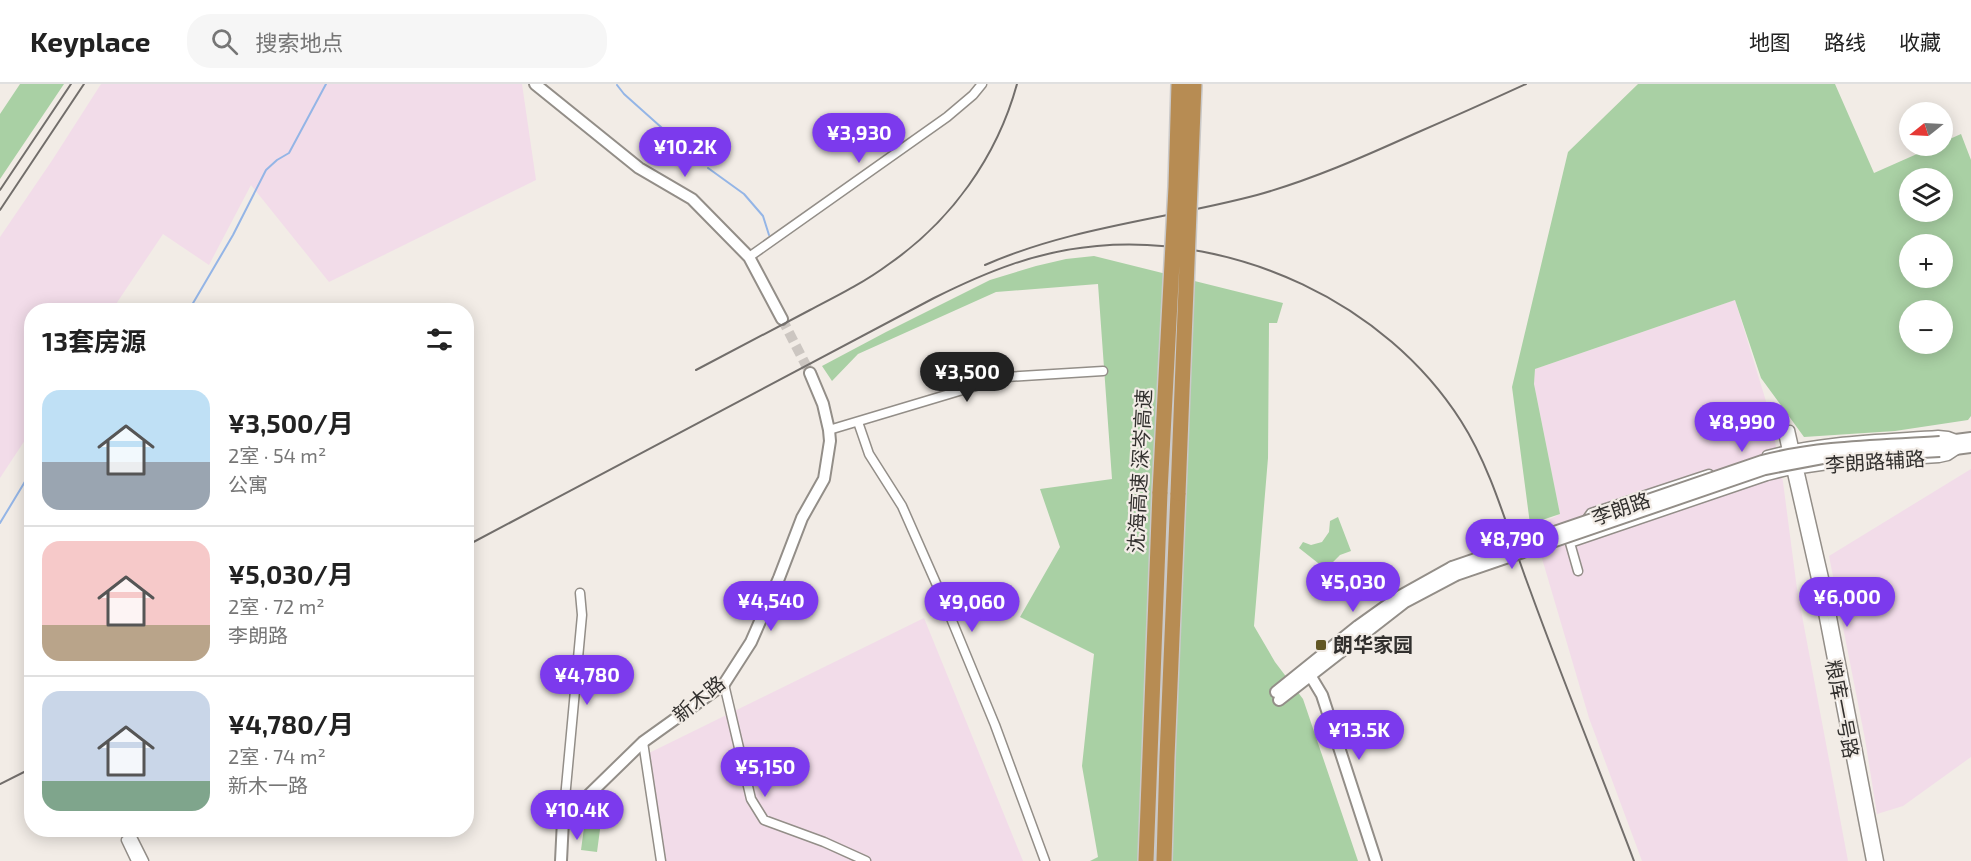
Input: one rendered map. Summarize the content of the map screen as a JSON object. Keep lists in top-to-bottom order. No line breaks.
{"streets":{"highway":["沈海高速 深岑高速"],"street":["李朗路辅路","李朗路","新木路","粮库一号路"]},"crossings":[["李朗路辅路","李朗路"],["李朗路辅路","粮库一号路"]],"places":{"transit":["朗华家园"]},"north":"left","page":{"header":"Keyplace","search":"搜索地点","nav":["地图","路线","收藏"],"map_buttons":["+","−"],"price":["¥3,930","¥10.2K","¥3,500","¥8,990","¥8,790","¥5,030","¥6,000","¥4,540","¥9,060","¥4,780","¥13.5K","¥5,150","¥10.4K"],"heading":"13套房源","list":[{"name":"¥3,500/月","note":"2室 · 54 m² · 公寓"},{"name":"¥5,030/月","note":"2室 · 72 m² · 李朗路"},{"name":"¥4,780/月","note":"2室 · 74 m² · 新木一路"}]}}
